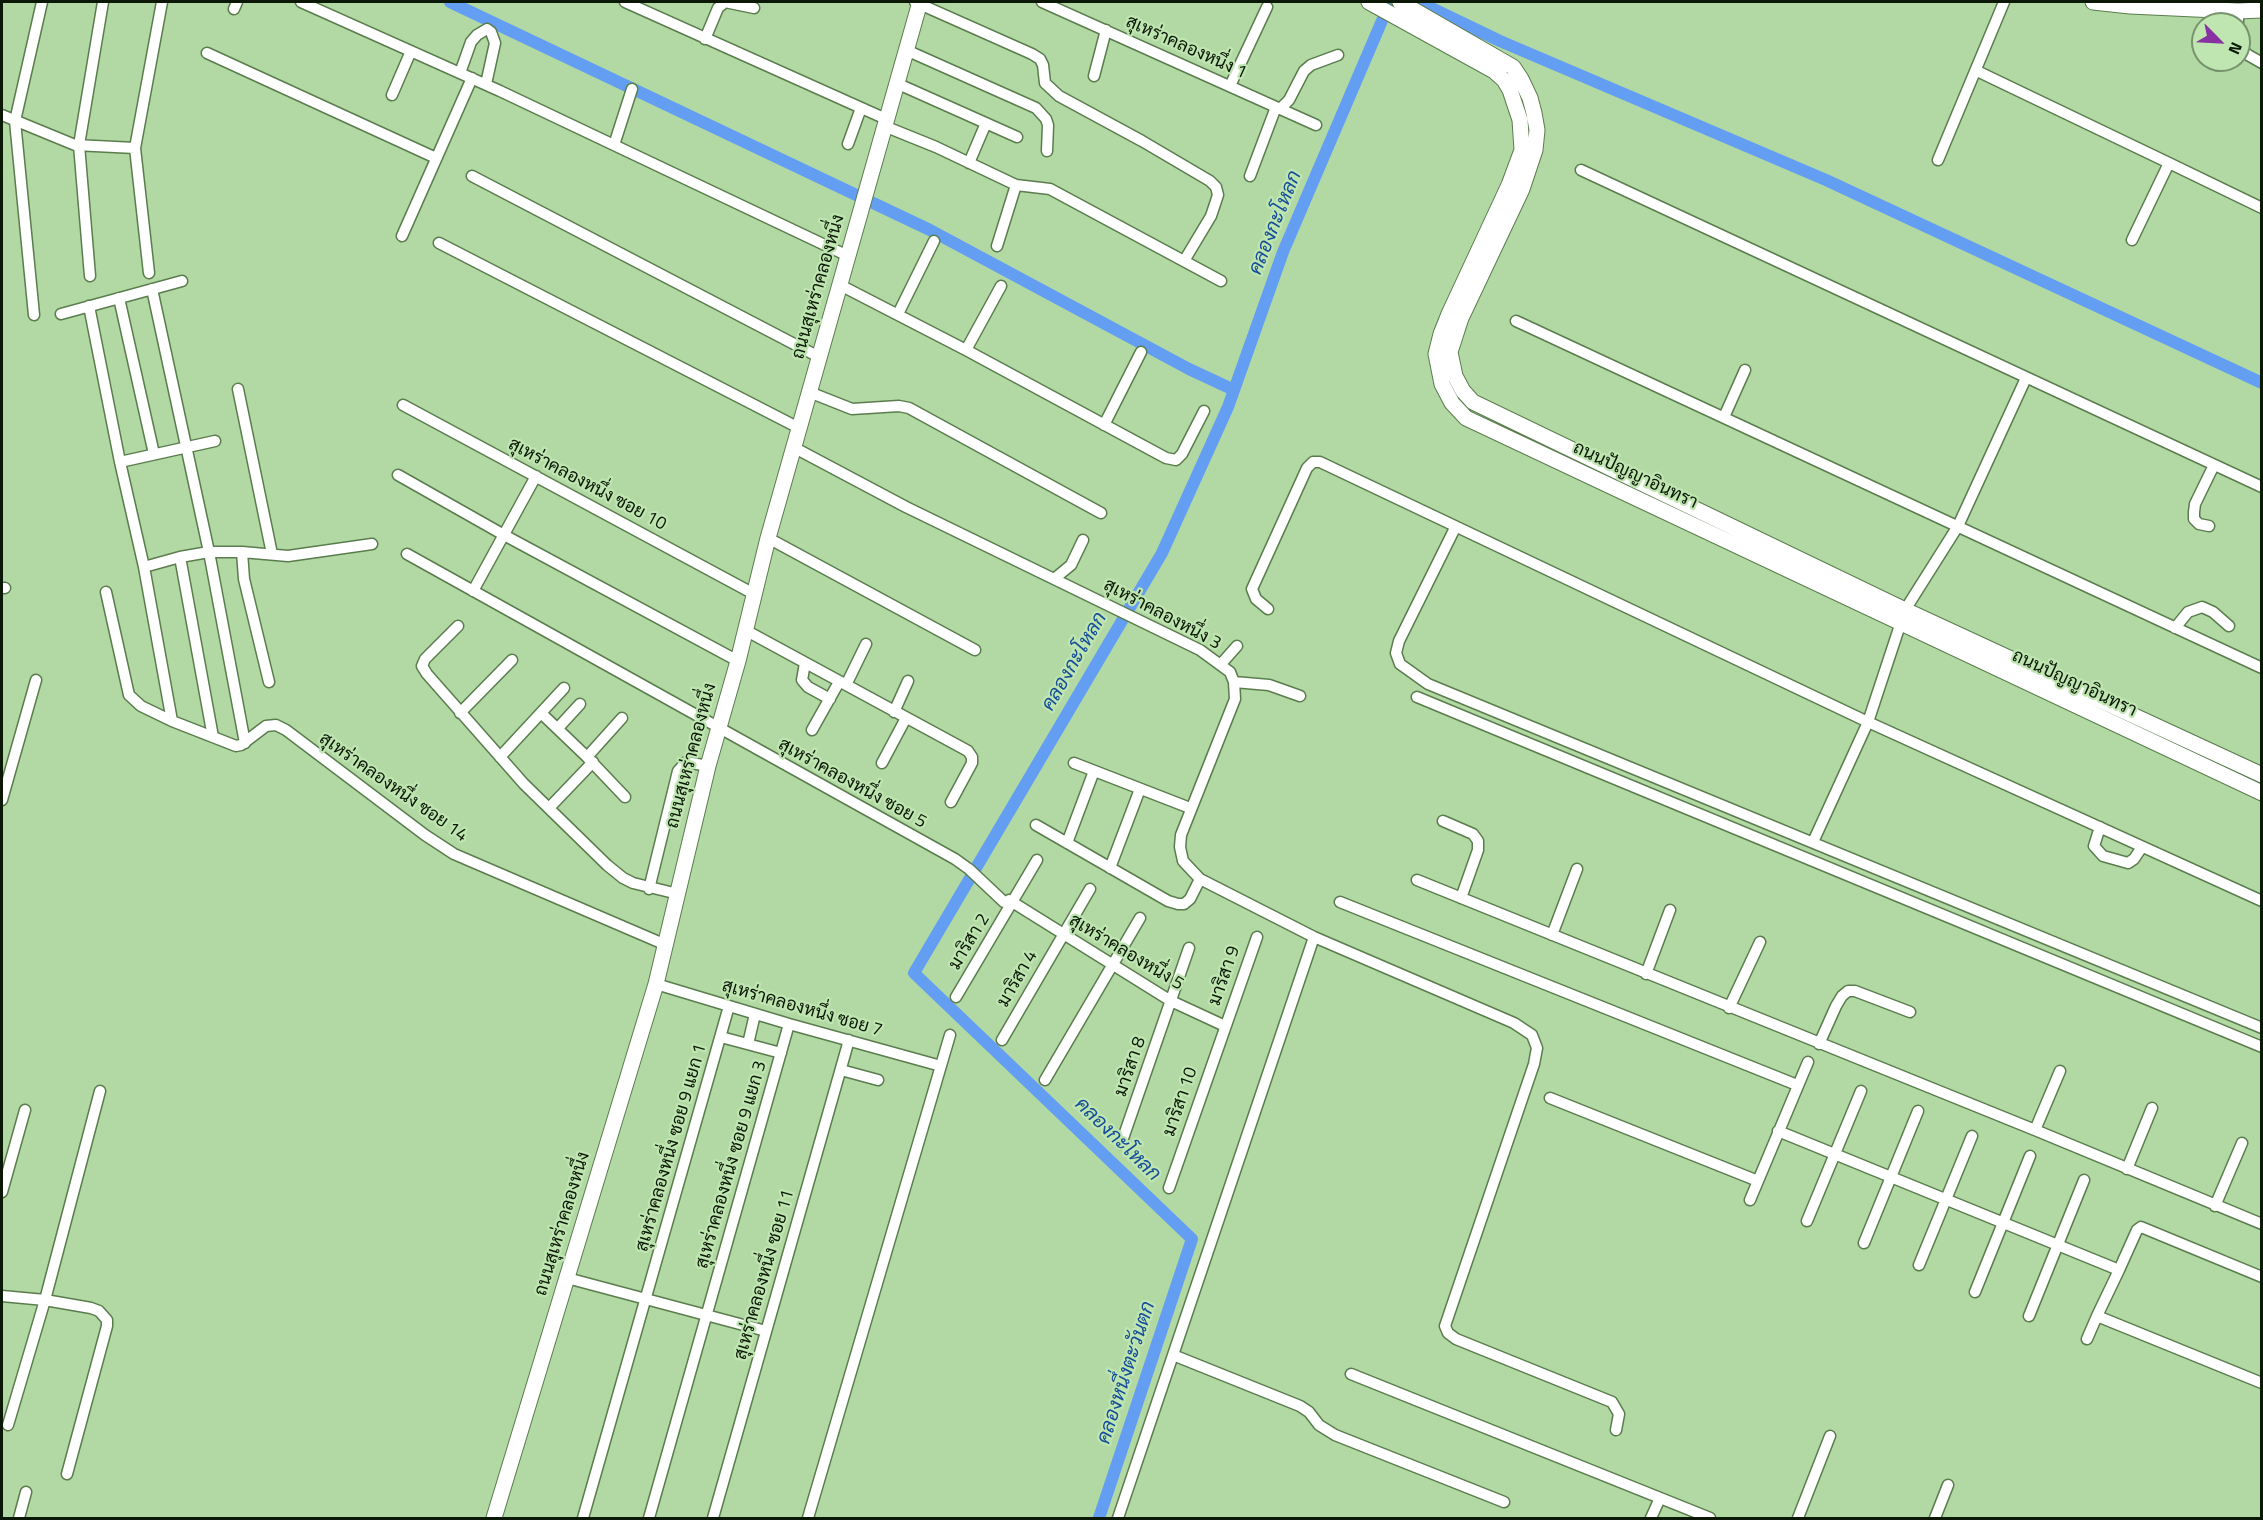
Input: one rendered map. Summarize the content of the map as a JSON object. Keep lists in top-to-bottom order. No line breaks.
{"streets":{"street":["สุเหร่าคลองหนึ่ง 1","ถนนสุเหร่าคลองหนึ่ง","ถนนปัญญาอินทรา","สุเหร่าคลองหนึ่ง ซอย 10","สุเหร่าคลองหนึ่ง 3","สุเหร่าคลองหนึ่ง ซอย 5","สุเหร่าคลองหนึ่ง ซอย 14","มาริสา 2","สุเหร่าคลองหนึ่ง 5","มาริสา 9","มาริสา 4","สุเหร่าคลองหนึ่ง ซอย 7","มาริสา 8","มาริสา 10","สุเหร่าคลองหนึ่ง ซอย 9 แยก 1","สุเหร่าคลองหนึ่ง ซอย 9 แยก 3","สุเหร่าคลองหนึ่ง ซอย 11"]},"crossings":[["ถนนสุเหร่าคลองหนึ่ง","สุเหร่าคลองหนึ่ง ซอย 10"],["ถนนสุเหร่าคลองหนึ่ง","สุเหร่าคลองหนึ่ง 3"],["ถนนสุเหร่าคลองหนึ่ง","สุเหร่าคลองหนึ่ง ซอย 5"],["ถนนสุเหร่าคลองหนึ่ง","สุเหร่าคลองหนึ่ง ซอย 14"],["ถนนสุเหร่าคลองหนึ่ง","สุเหร่าคลองหนึ่ง ซอย 7"],["สุเหร่าคลองหนึ่ง ซอย 5","สุเหร่าคลองหนึ่ง 5"],["มาริสา 2","สุเหร่าคลองหนึ่ง 5"],["สุเหร่าคลองหนึ่ง 5","มาริสา 9"],["สุเหร่าคลองหนึ่ง 5","มาริสา 4"],["สุเหร่าคลองหนึ่ง 5","มาริสา 8"],["สุเหร่าคลองหนึ่ง 5","มาริสา 10"],["มาริสา 9","มาริสา 10"],["สุเหร่าคลองหนึ่ง ซอย 7","สุเหร่าคลองหนึ่ง ซอย 9 แยก 1"],["สุเหร่าคลองหนึ่ง ซอย 7","สุเหร่าคลองหนึ่ง ซอย 9 แยก 3"],["สุเหร่าคลองหนึ่ง ซอย 7","สุเหร่าคลองหนึ่ง ซอย 11"]],"water":["คลองกะโหลก","คลองหนึ่งตะวันตก"],"north":"bottom right"}
